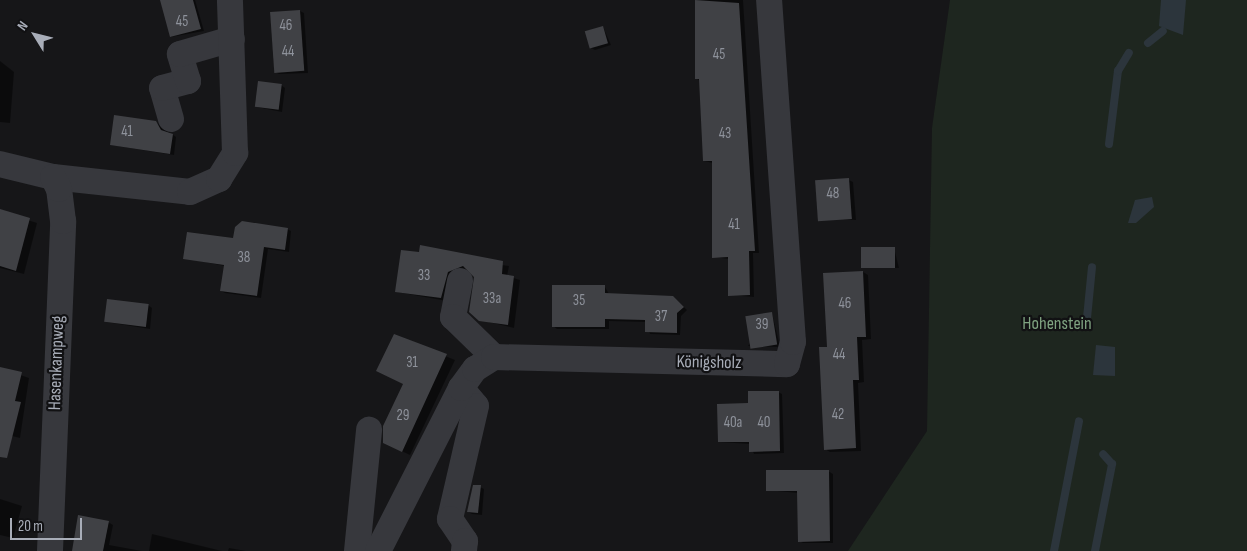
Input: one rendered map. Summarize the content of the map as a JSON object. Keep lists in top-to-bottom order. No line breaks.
{"streets":{"street":["Hasenkampweg","Königsholz"]},"parks":["Hohenstein"],"house_numbers":["45","46","44","45","41","43","48","41","38","33","33a","35","46","37","39","44","31","42","29","40a","40"],"scale_bar":"20 m","north":"top left"}
